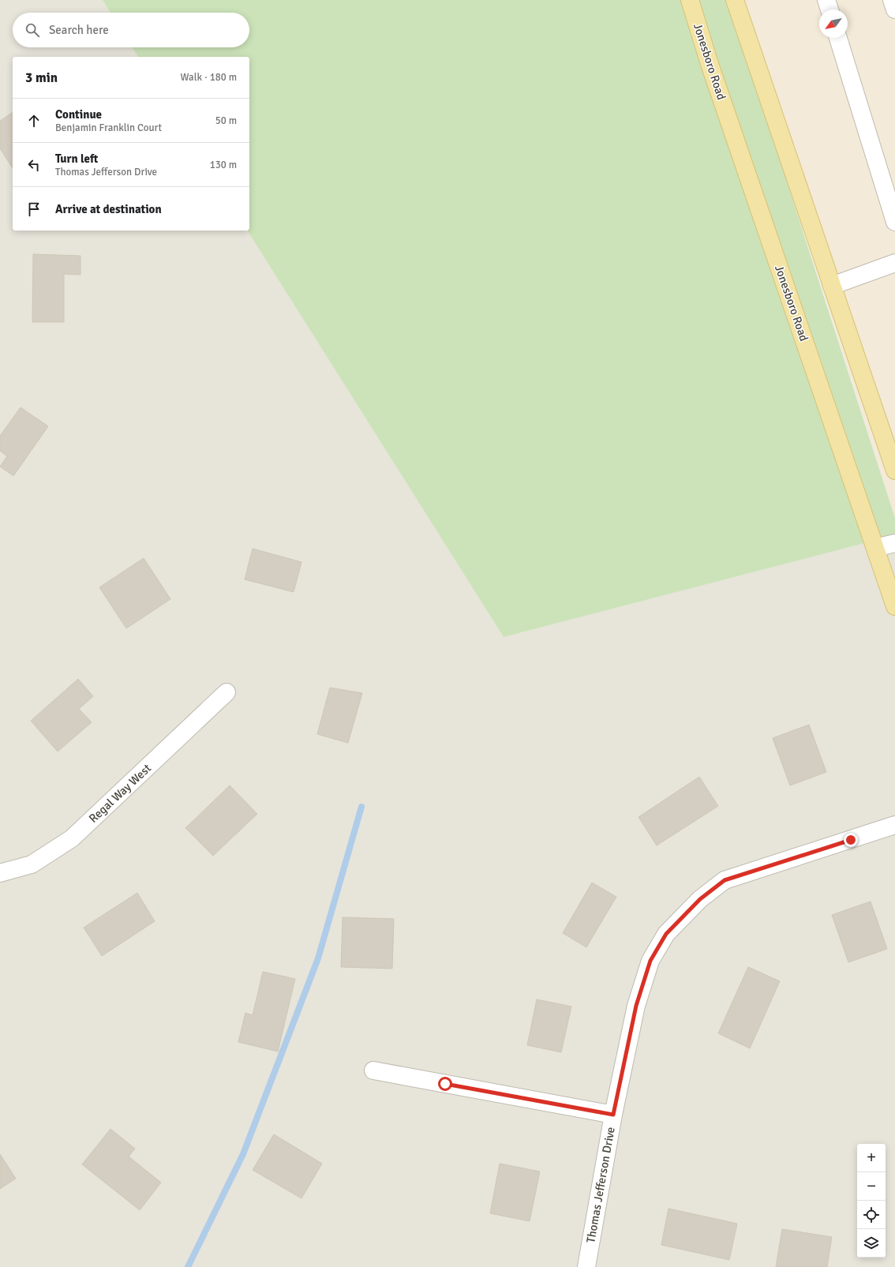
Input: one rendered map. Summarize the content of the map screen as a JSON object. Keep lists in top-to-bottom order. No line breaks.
{"streets":{"main road":["Jonesboro Road"],"street":["Regal Way West","Thomas Jefferson Drive"]},"north":"bottom left","page":{"search":"Search here","heading":["3 min","Walk · 180 m"],"list":[["Continue","Benjamin Franklin Court","50 m"],["Turn left","Thomas Jefferson Drive","130 m"],"Arrive at destination"],"map_buttons":["+","−"]}}
